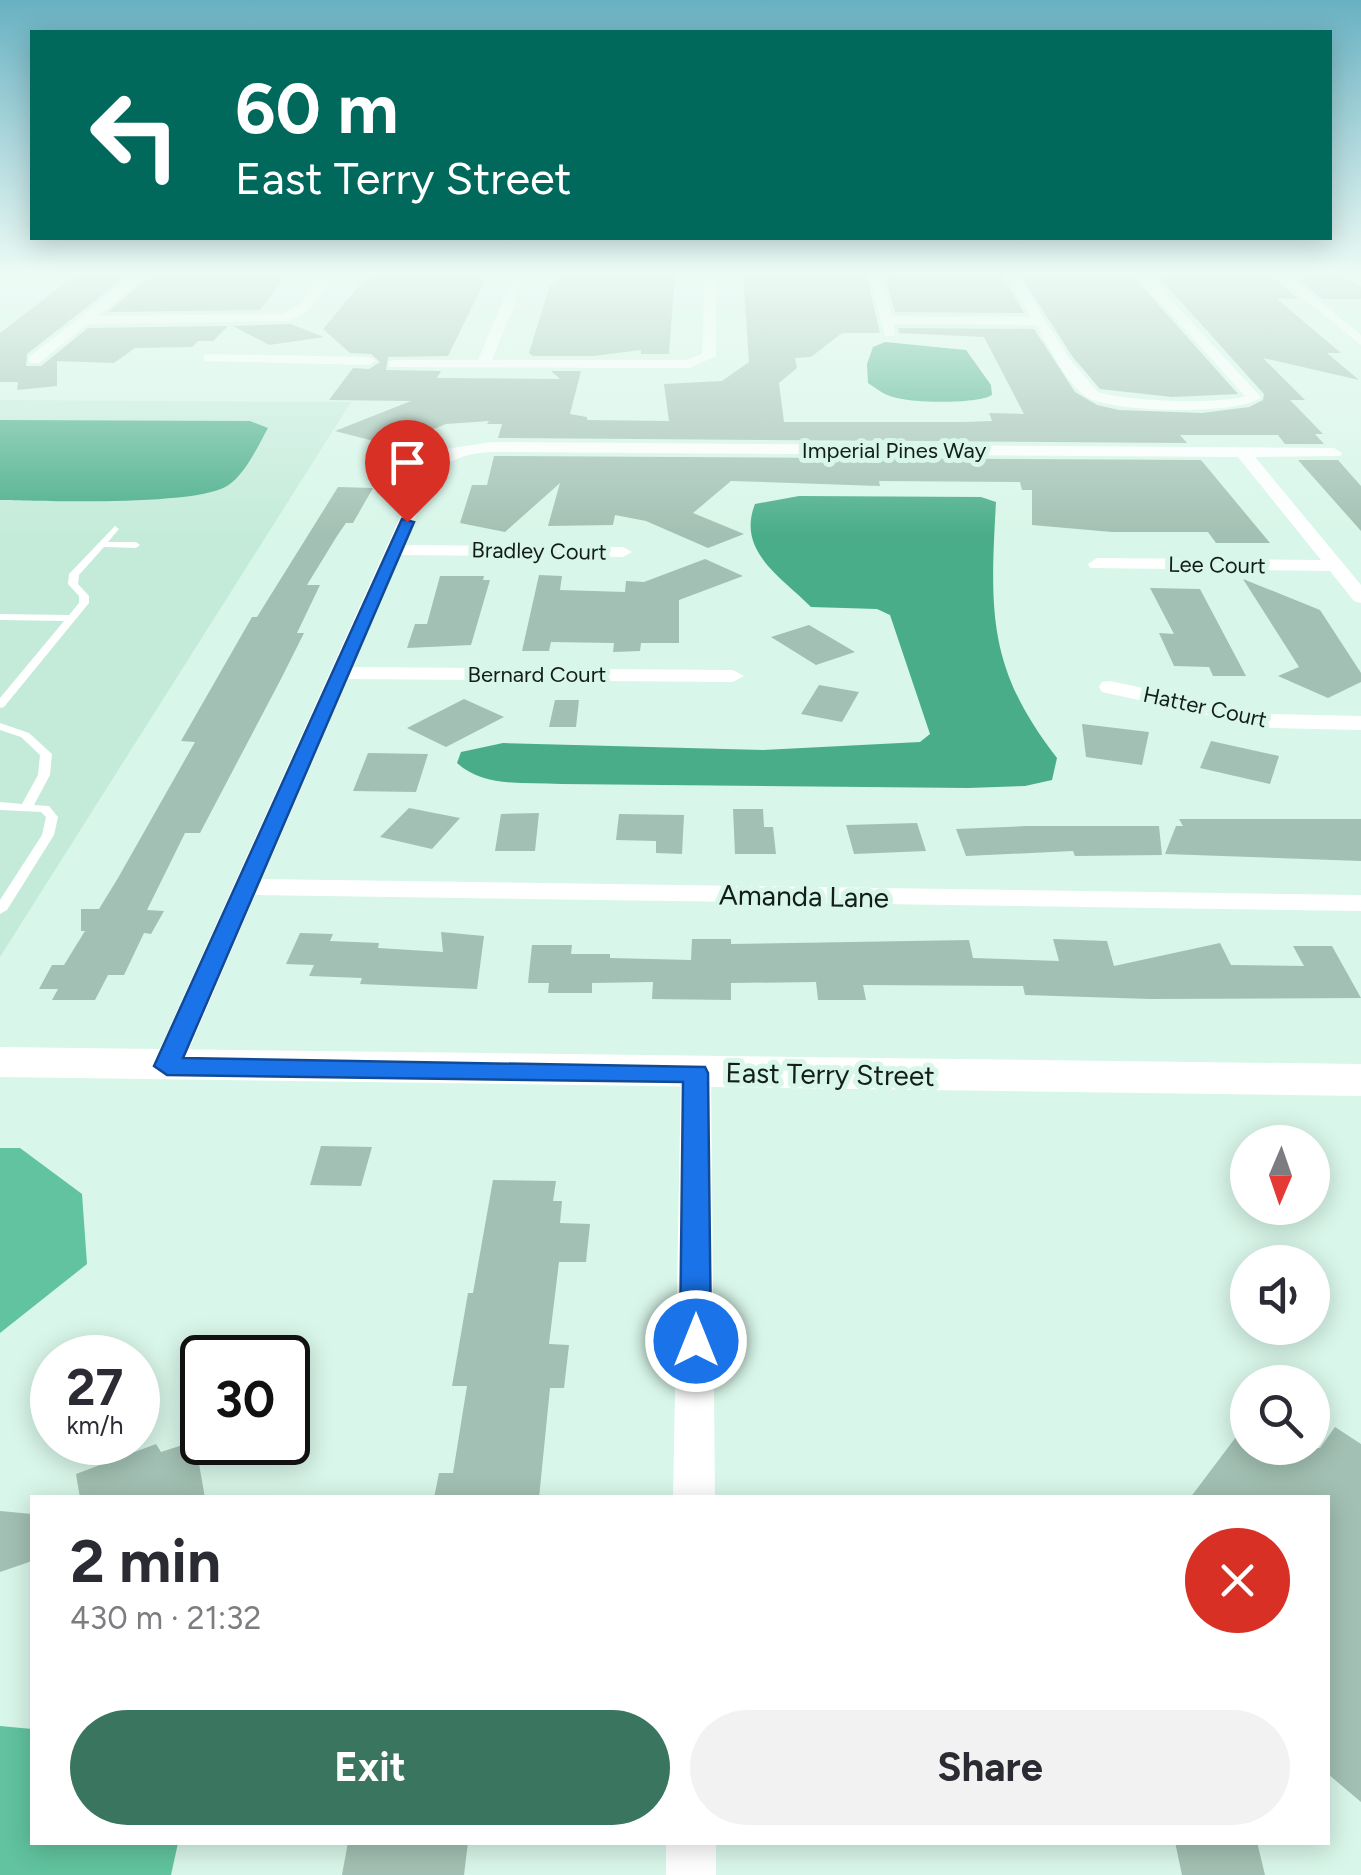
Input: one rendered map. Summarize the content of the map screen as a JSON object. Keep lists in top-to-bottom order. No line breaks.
{"streets":{"street":["Imperial Pines Way","Bradley Court","Lee Court","Bernard Court","Hatter Court","Amanda Lane","East Terry Street"]},"crossings":[["Imperial Pines Way","Bradley Court"]],"north":"bottom","page":{"turn":["60 m","East Terry Street"],"speed":"27 km/h","limit":"30","heading":["2 min","430 m · 21:32"],"buttons":["Exit","Share"]}}
